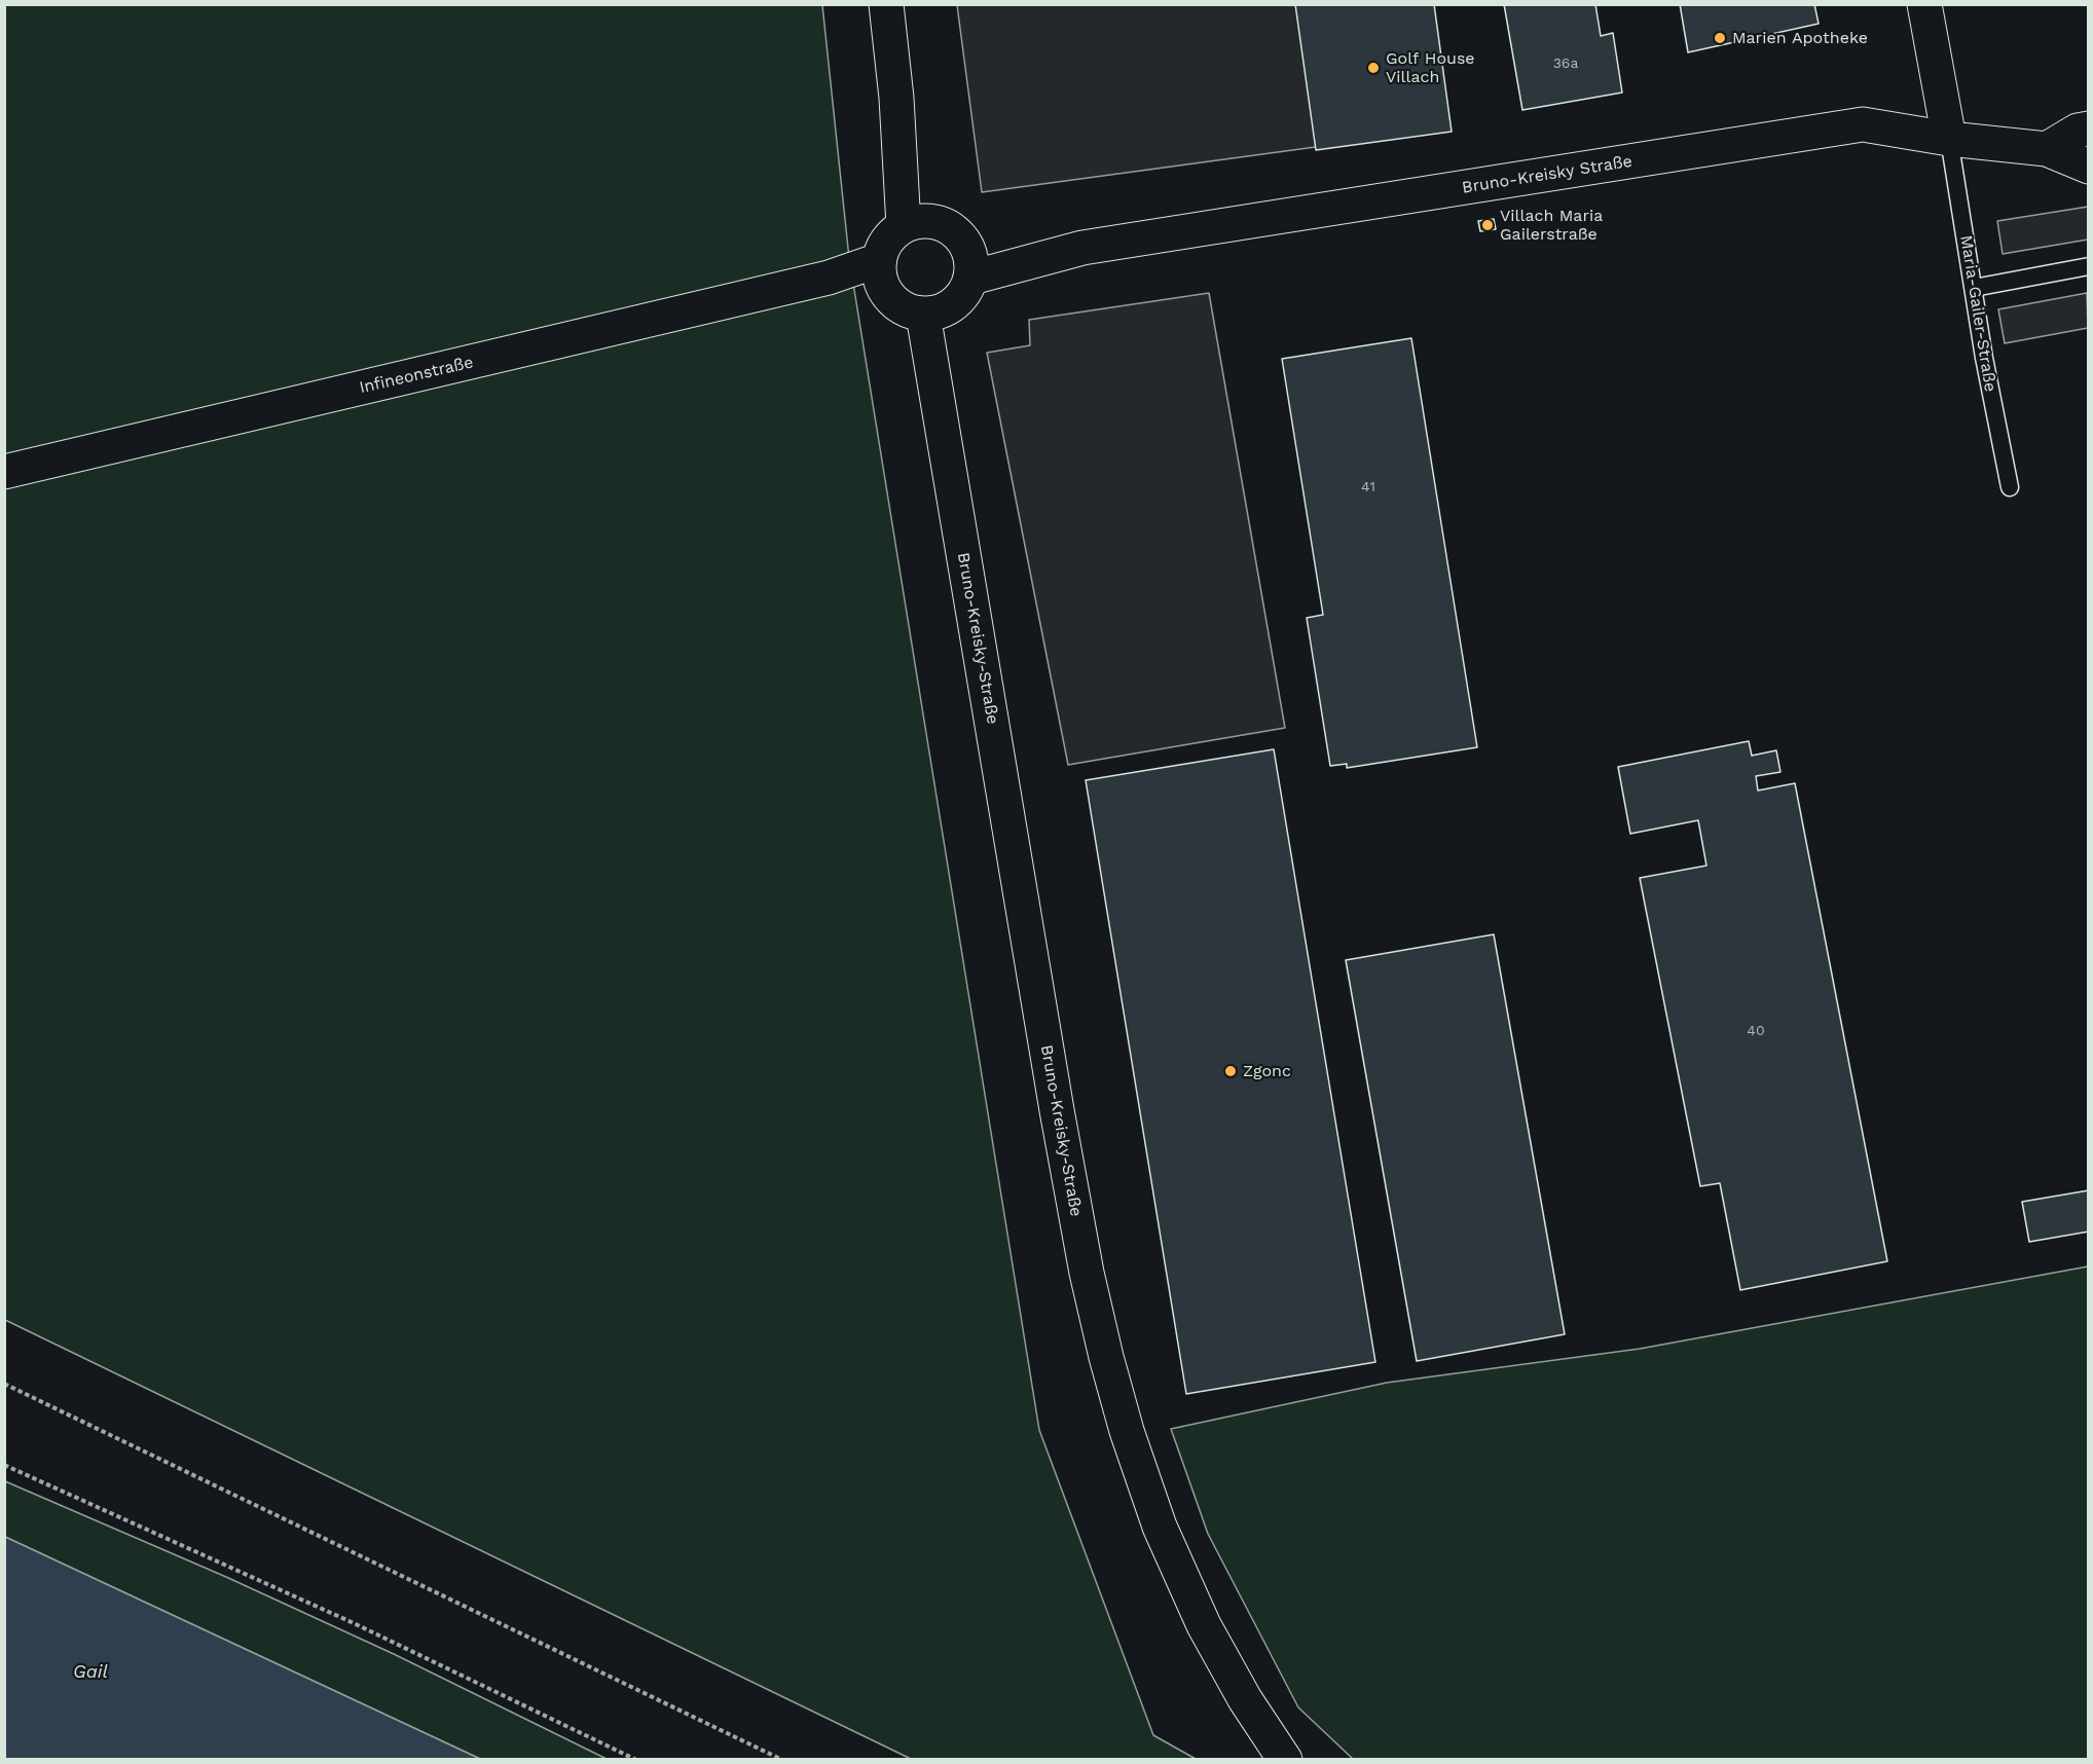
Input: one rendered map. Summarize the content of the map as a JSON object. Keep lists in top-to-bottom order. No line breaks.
{"streets":{"street":["Bruno-Kreisky Straße","Maria-Gailer-Straße","Infineonstraße","Bruno-Kreisky-Straße"]},"crossings":[["Bruno-Kreisky Straße","Maria-Gailer-Straße"],["Bruno-Kreisky Straße","Infineonstraße"],["Bruno-Kreisky Straße","Bruno-Kreisky-Straße"],["Infineonstraße","Bruno-Kreisky-Straße"]],"water":["Gail"],"places":["Marien Apotheke","Golf House Villach","Villach Maria Gailerstraße","Zgonc"],"house_numbers":["36a","41","40"]}
